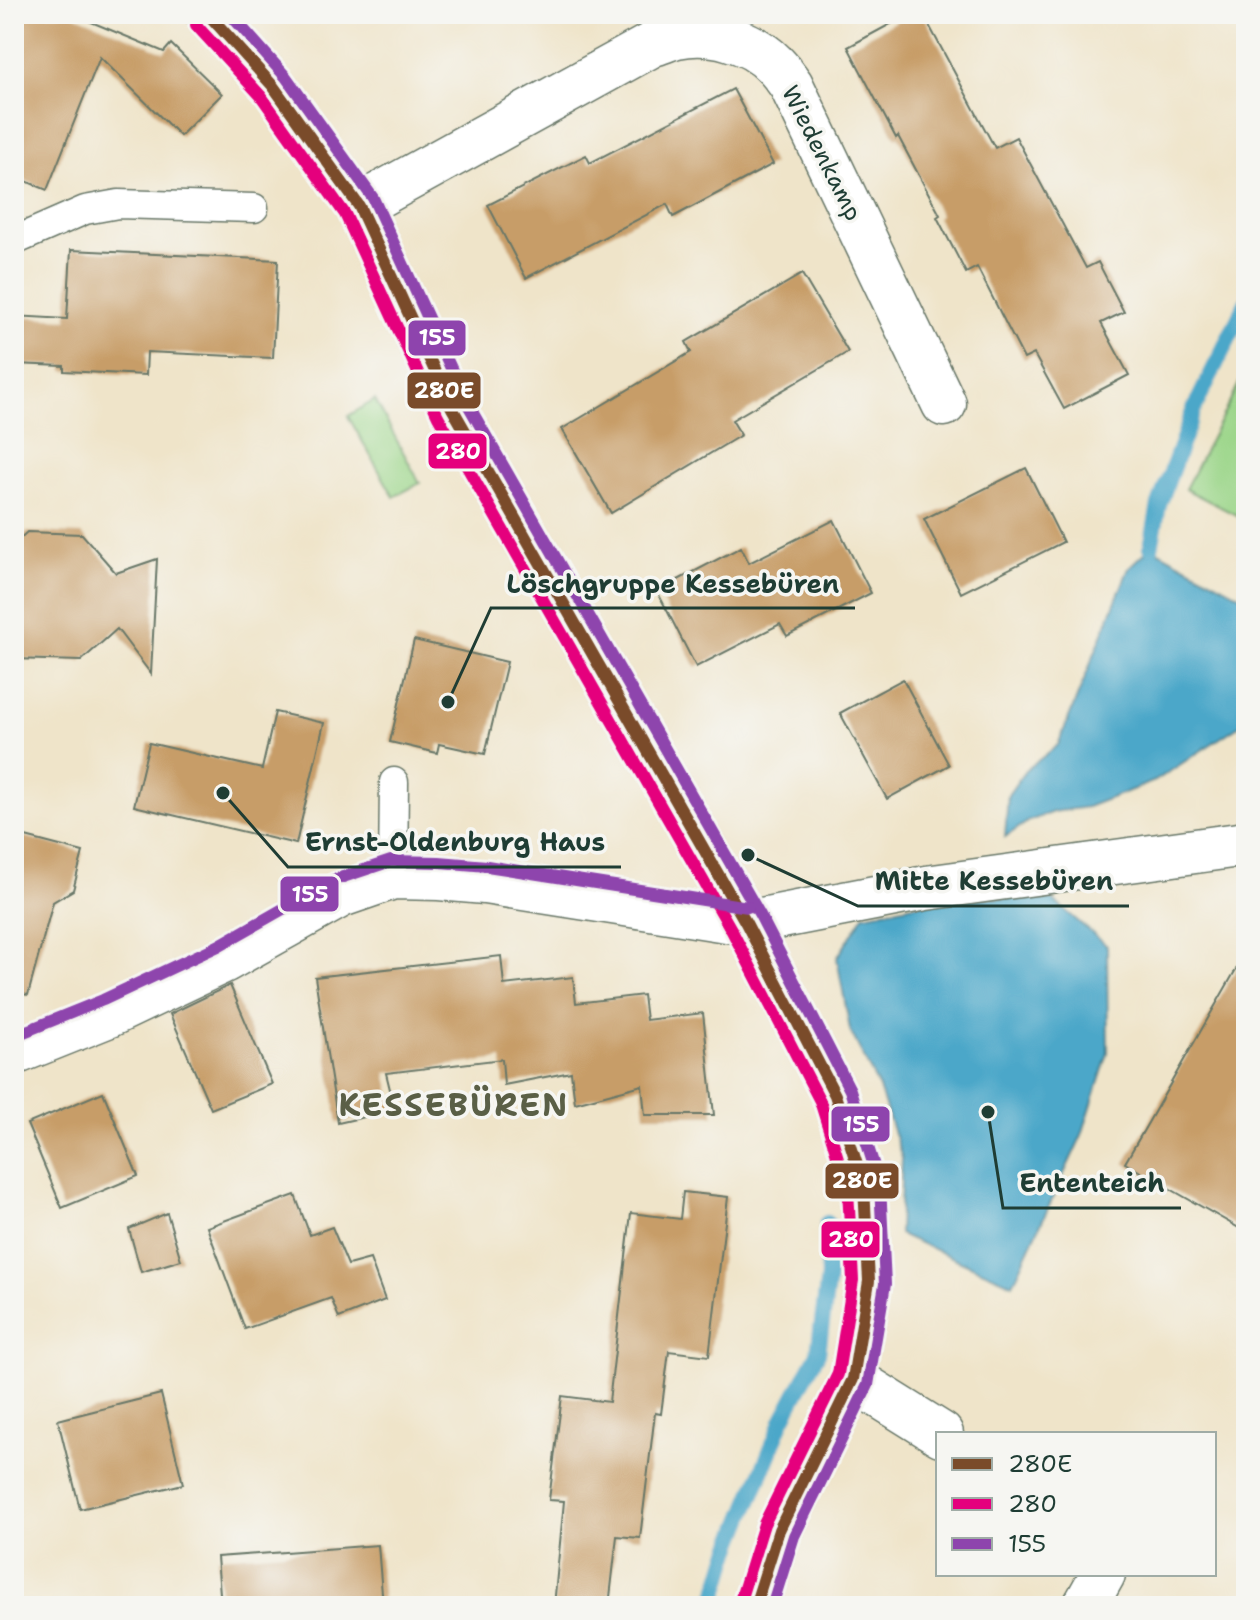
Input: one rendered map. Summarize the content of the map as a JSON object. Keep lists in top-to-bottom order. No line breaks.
{"streets":{"street":["Wiedenkamp"]},"districts":["KESSEBÜREN"],"places":["Löschgruppe Kessebüren","Ernst-Oldenburg Haus","Mitte Kessebüren","Ententeich"],"lines":["transit line 280E","transit line 155","transit line 280"],"legend":["280E","280","155"]}
